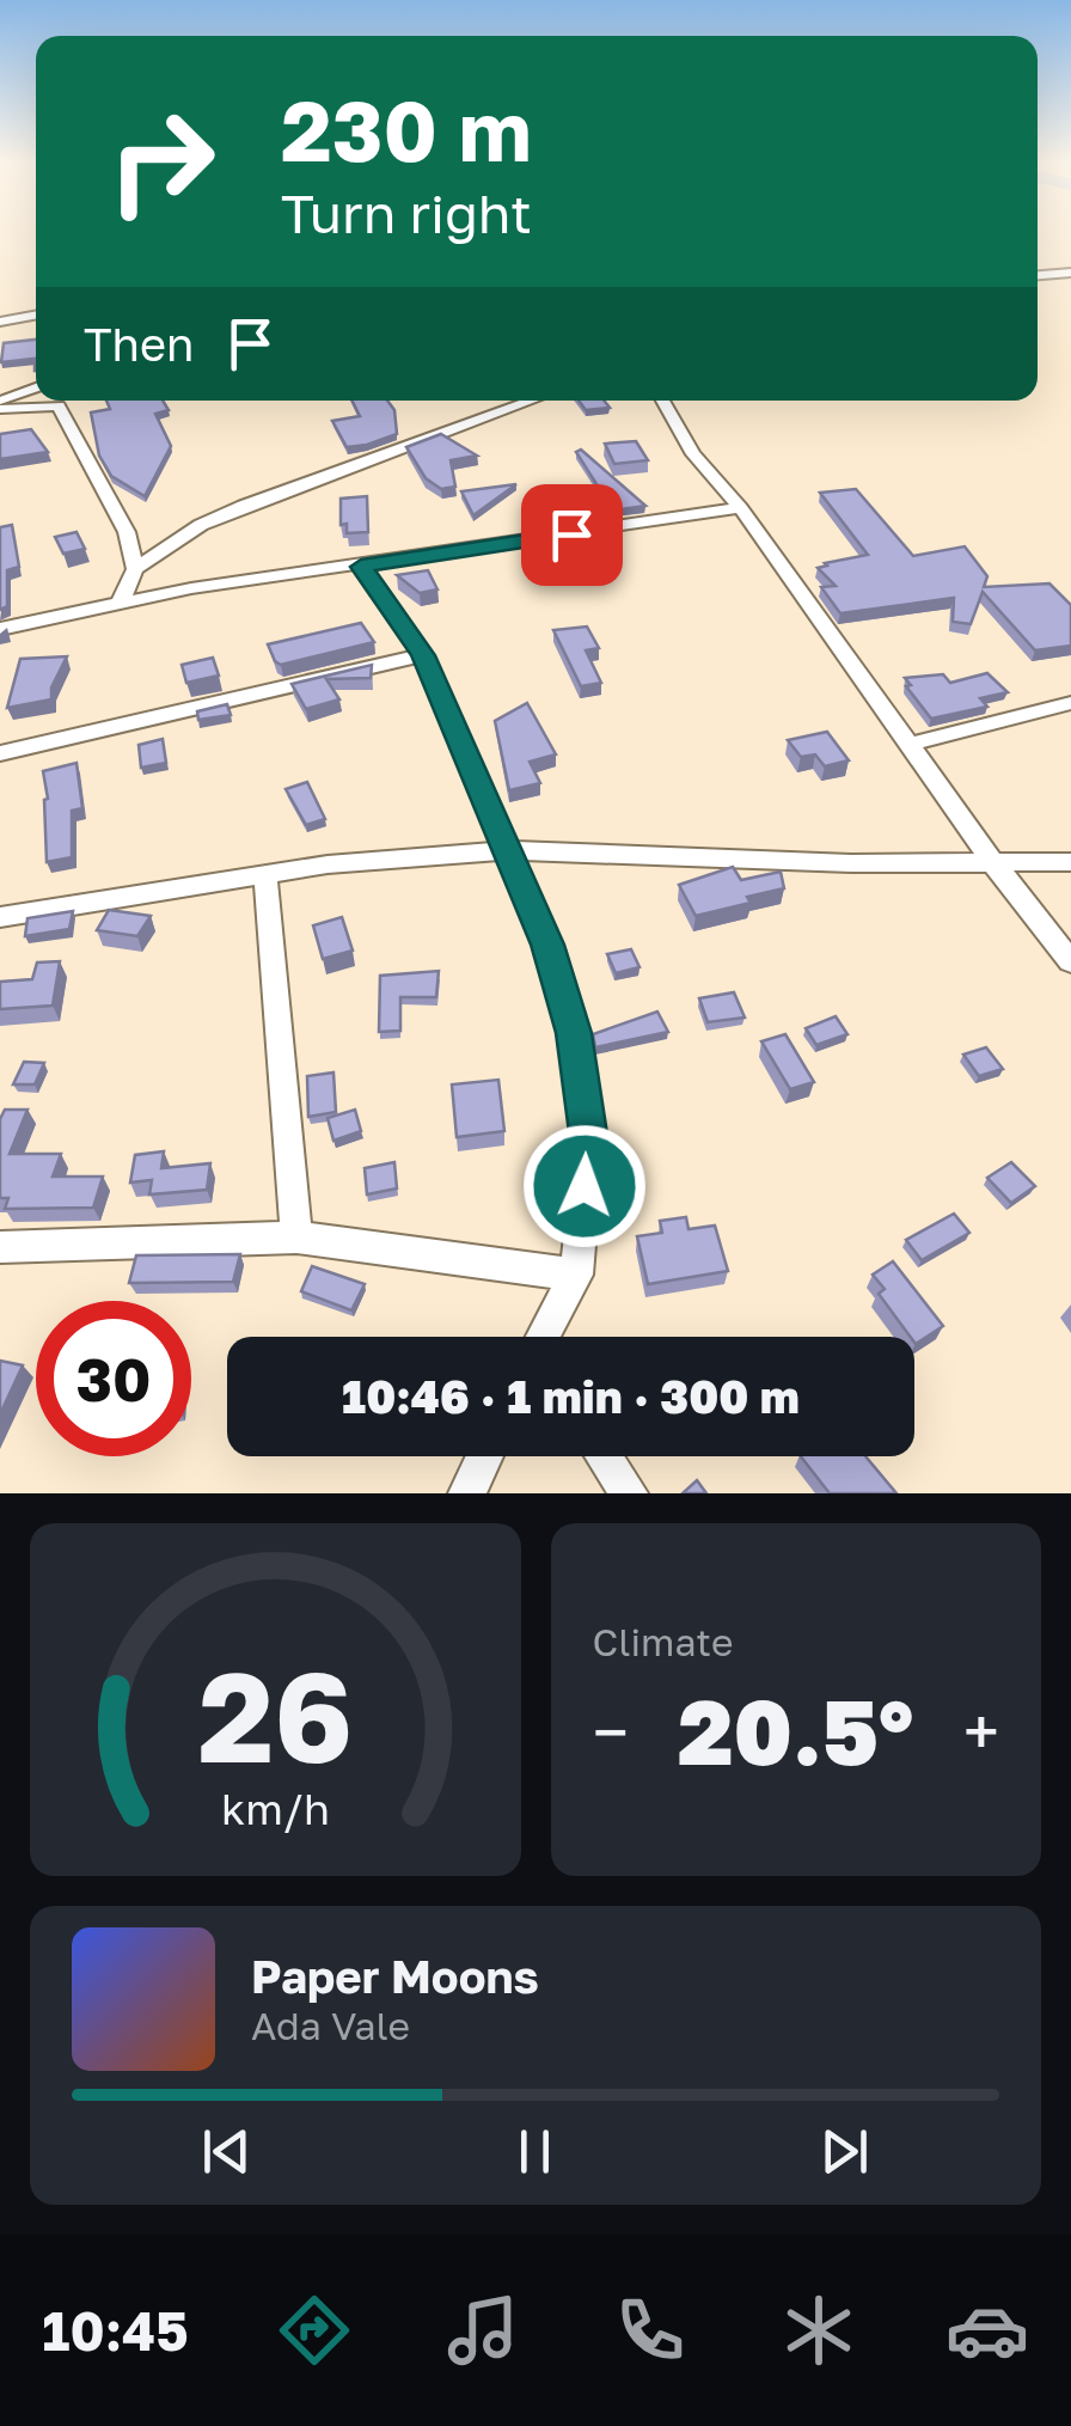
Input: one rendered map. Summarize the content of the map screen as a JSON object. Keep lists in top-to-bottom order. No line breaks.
{"page":{"turn":["230 m","Turn right"],"then":"Then","limit":"30","trip":"10:46 · 1 min · 300 m","tile":"Climate","heat":["−","20.5°","+"],"song":["Paper Moons","Ada Vale"],"tabs":"10:45","gauge":["26","km/h"]}}
